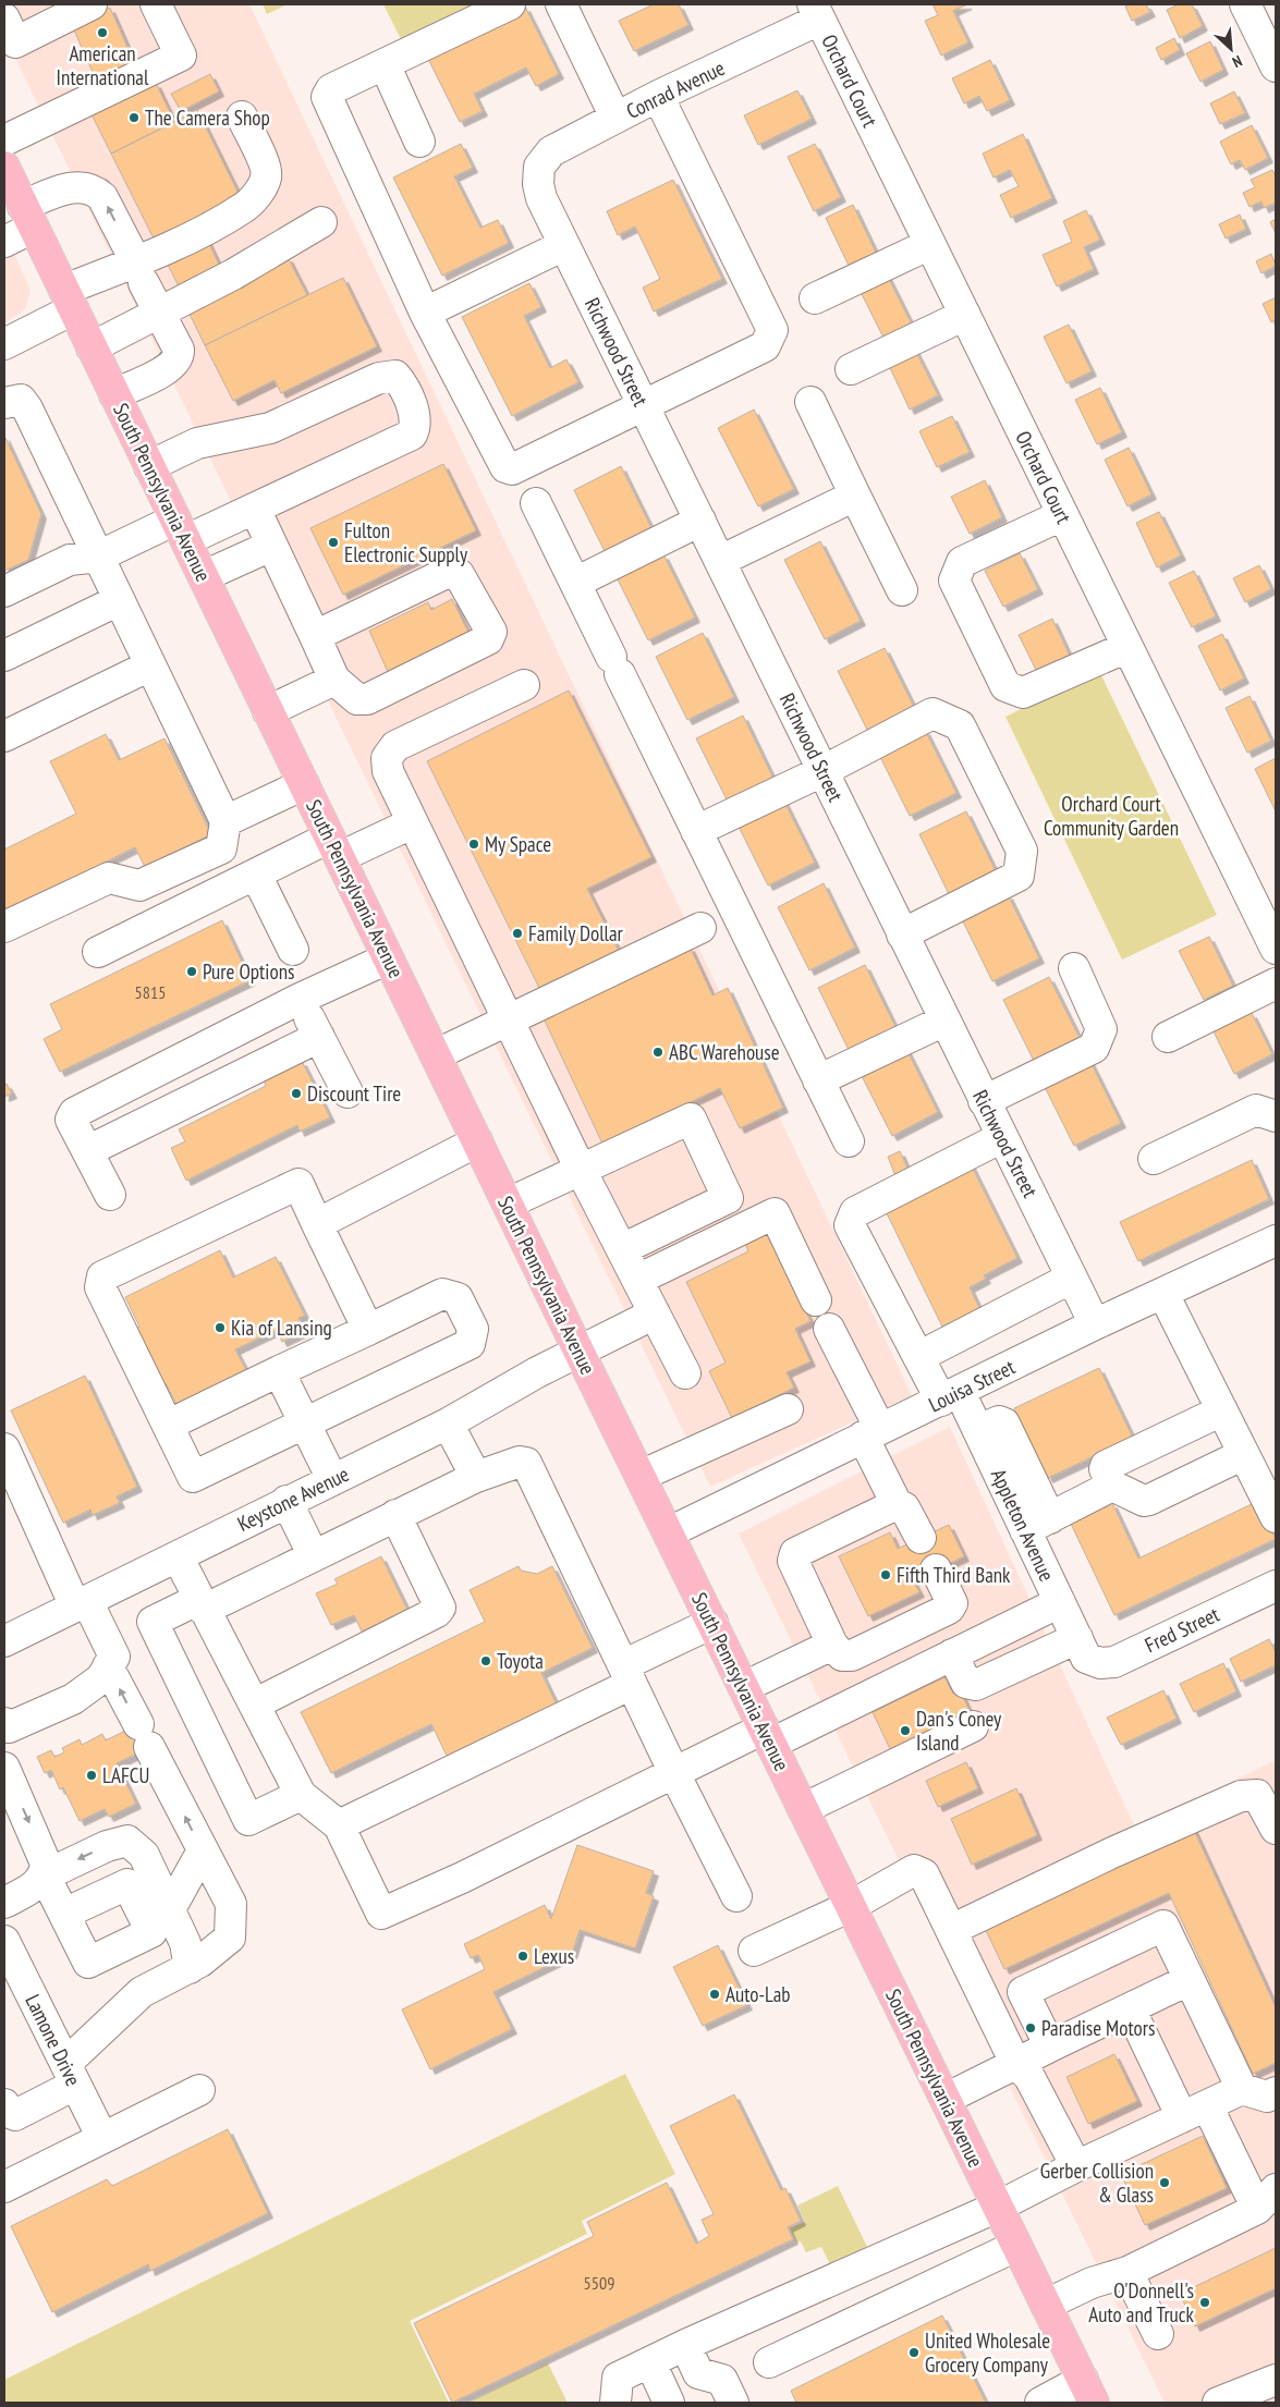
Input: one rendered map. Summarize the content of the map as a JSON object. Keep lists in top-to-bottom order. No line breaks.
{"streets":{"main road":["South Pennsylvania Avenue"],"street":["Orchard Court","Conrad Avenue","Richwood Street","Louisa Street","Keystone Avenue","Appleton Avenue","Fred Street","Lamone Drive"]},"crossings":[["Orchard Court","Conrad Avenue"],["Conrad Avenue","Richwood Street"],["Richwood Street","Louisa Street"],["Richwood Street","Appleton Avenue"],["South Pennsylvania Avenue","Louisa Street"],["South Pennsylvania Avenue","Keystone Avenue"],["Louisa Street","Appleton Avenue"],["Appleton Avenue","Fred Street"]],"parks":["Orchard Court Community Garden"],"places":["American International","The Camera Shop","Fulton Electronic Supply","My Space","Family Dollar","Pure Options","ABC Warehouse","Discount Tire","Kia of Lansing","Fifth Third Bank","Toyota","Dan's Coney Island","LAFCU","Lexus","Auto-Lab","Paradise Motors","Gerber Collision & Glass","O'Donnell's Auto and Truck","United Wholesale Grocery Company"],"house_numbers":["5815","5509"],"north":"bottom right"}
